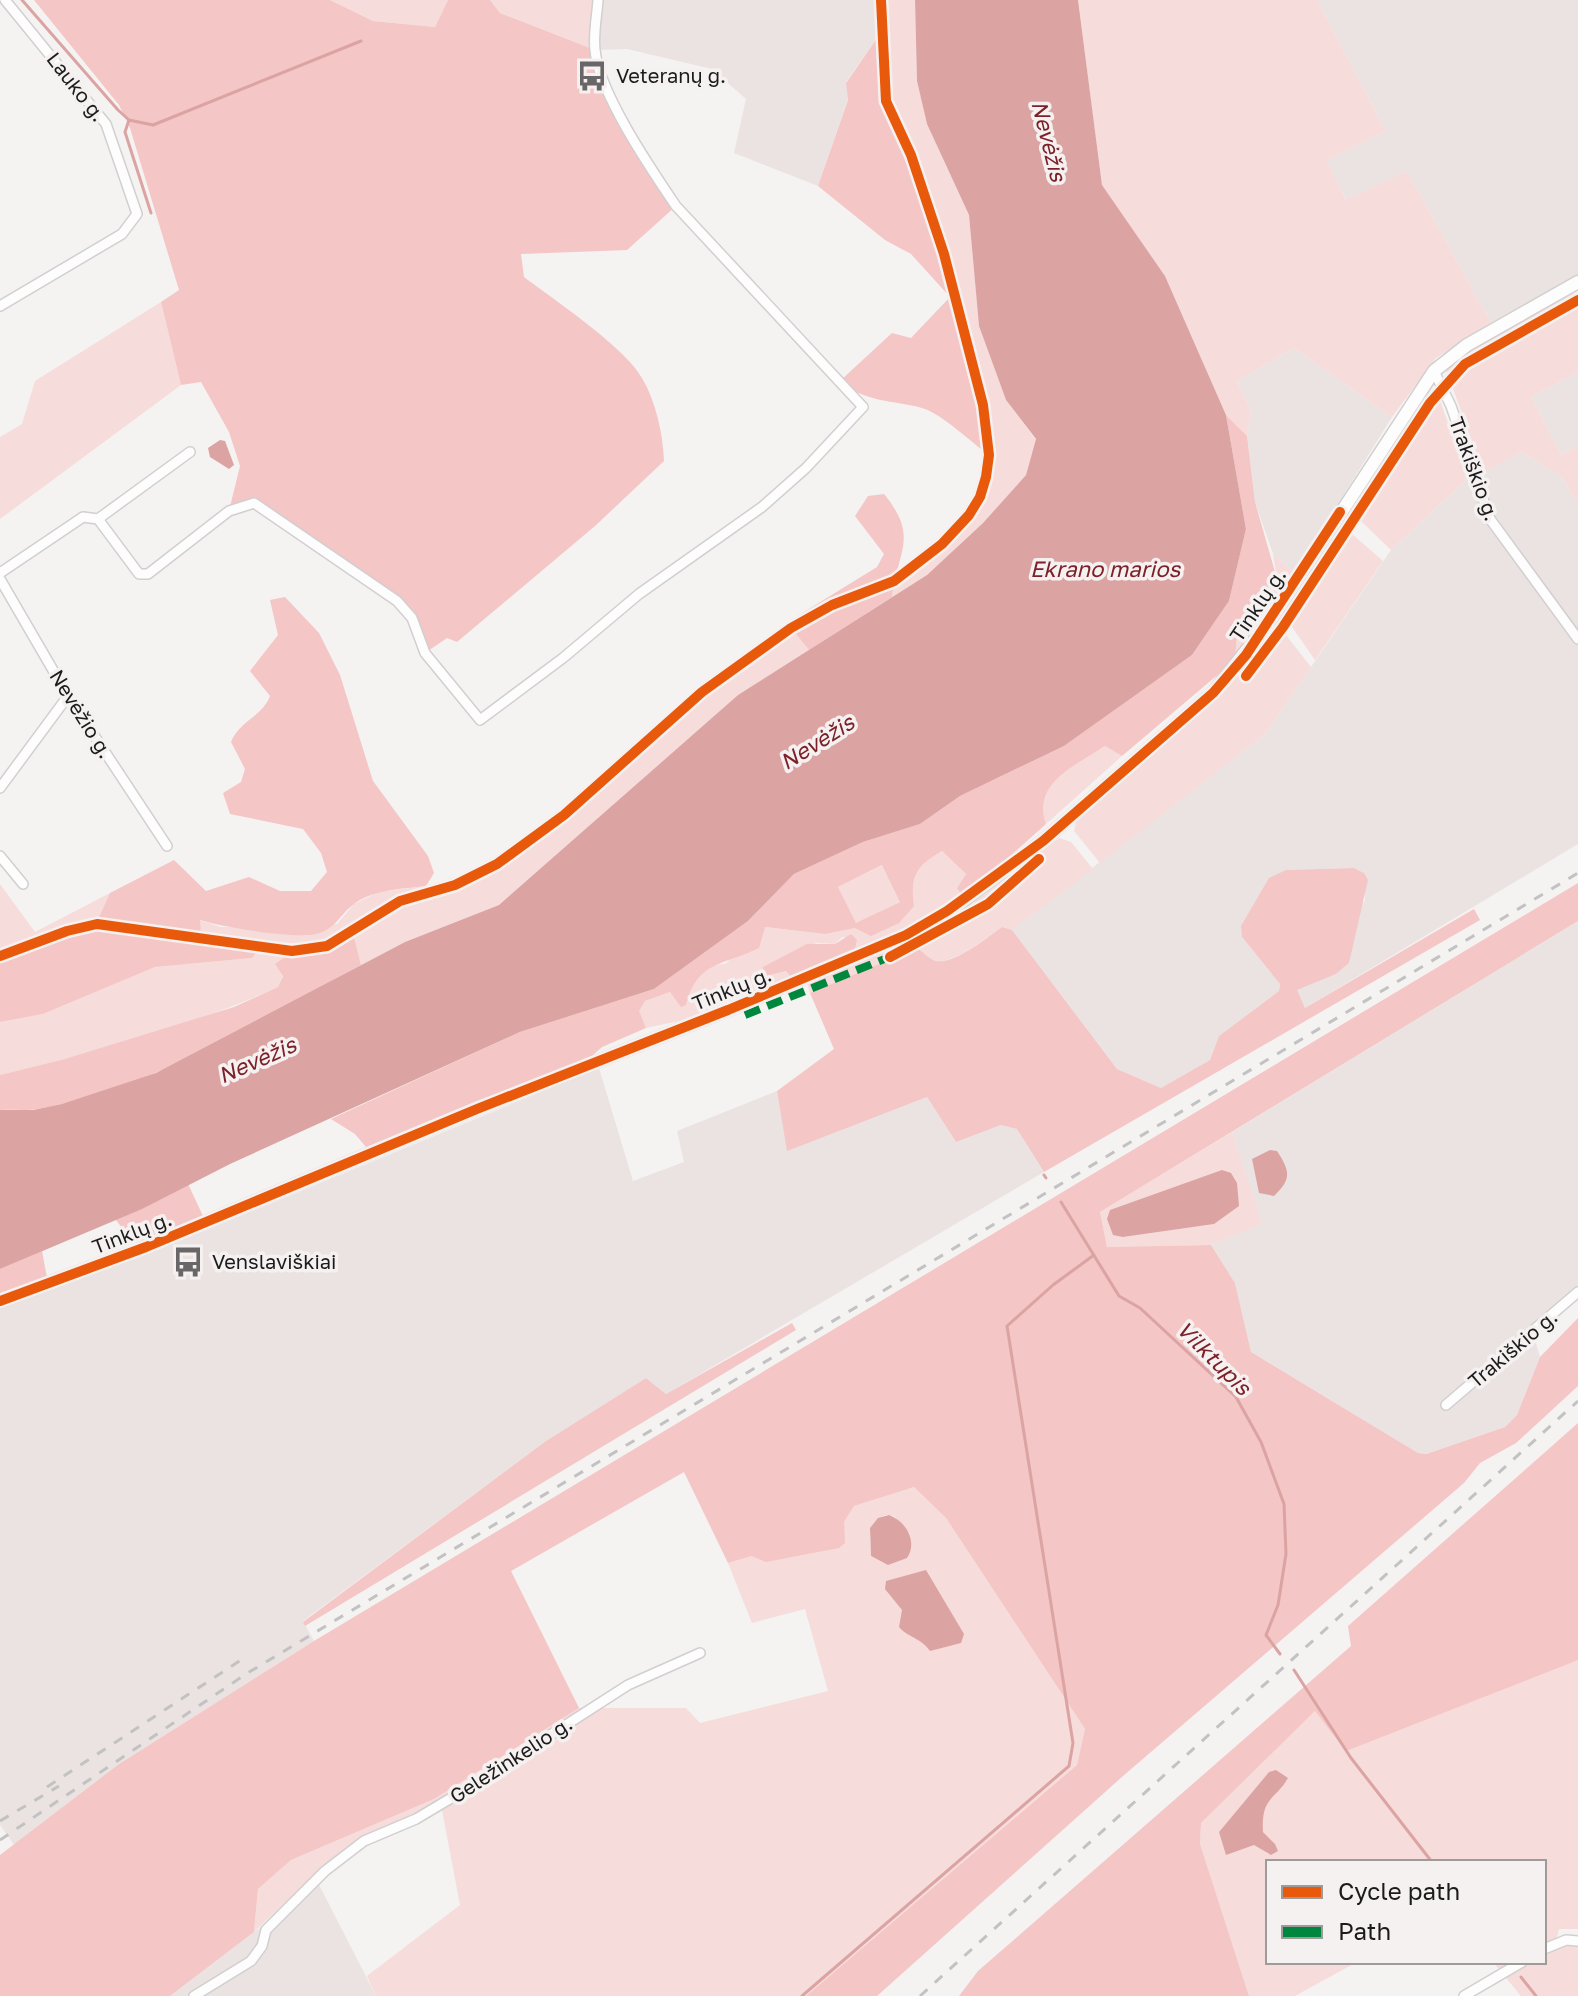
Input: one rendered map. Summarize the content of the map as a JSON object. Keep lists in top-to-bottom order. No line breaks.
{"streets":{"main road":["Tinklų g."],"street":["Lauko g.","Trakiškio g.","Nevėžio g.","Geležinkelio g."]},"crossings":[["Trakiškio g.","Tinklų g."]],"water":["Nevėžis","Ekrano marios","Vilktupis"],"places":{"bus stop":["Veteranų g.","Venslaviškiai"]},"legend":["Cycle path","Path"]}
